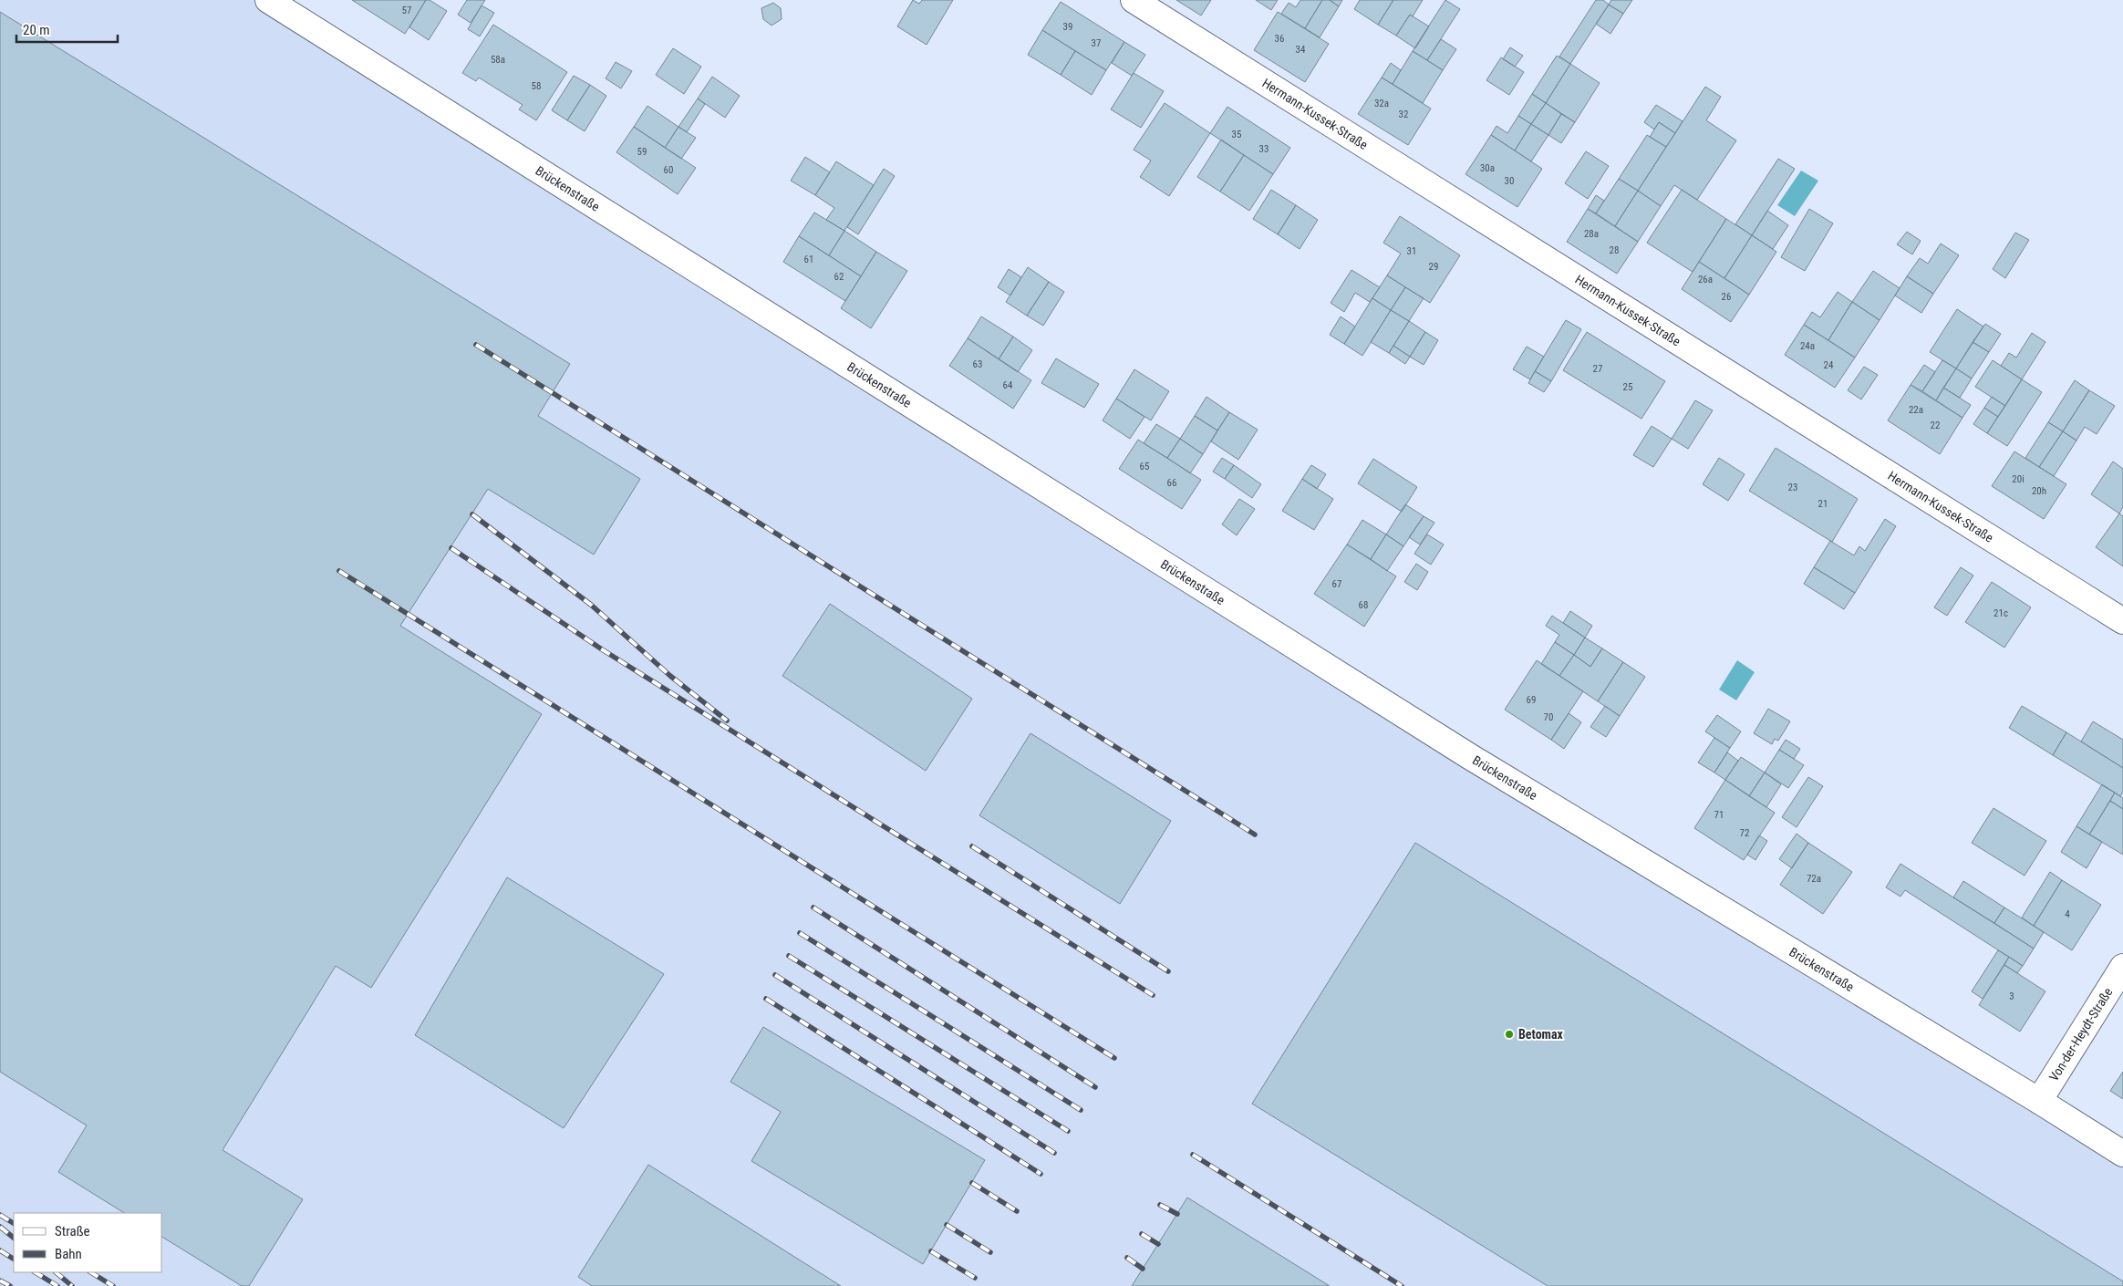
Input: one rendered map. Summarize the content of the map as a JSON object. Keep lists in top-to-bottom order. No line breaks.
{"streets":{"street":["Hermann-Kussek-Straße","Brückenstraße","Von-der-Heydt-Straße"]},"crossings":[["Brückenstraße","Von-der-Heydt-Straße"]],"places":["Betomax"],"house_numbers":["57","39","36","37","34","58a","58","32a","32","35","33","59","30a","60","30","28a","28","31","61","29","62","26a","26","24a","63","24","27","64","25","22a","22","65","20i","66","23","20h","21","67","68","21c","69","70","71","72","72a","4","3"],"legend":["Straße","Bahn"],"scale_bar":"20 m"}
